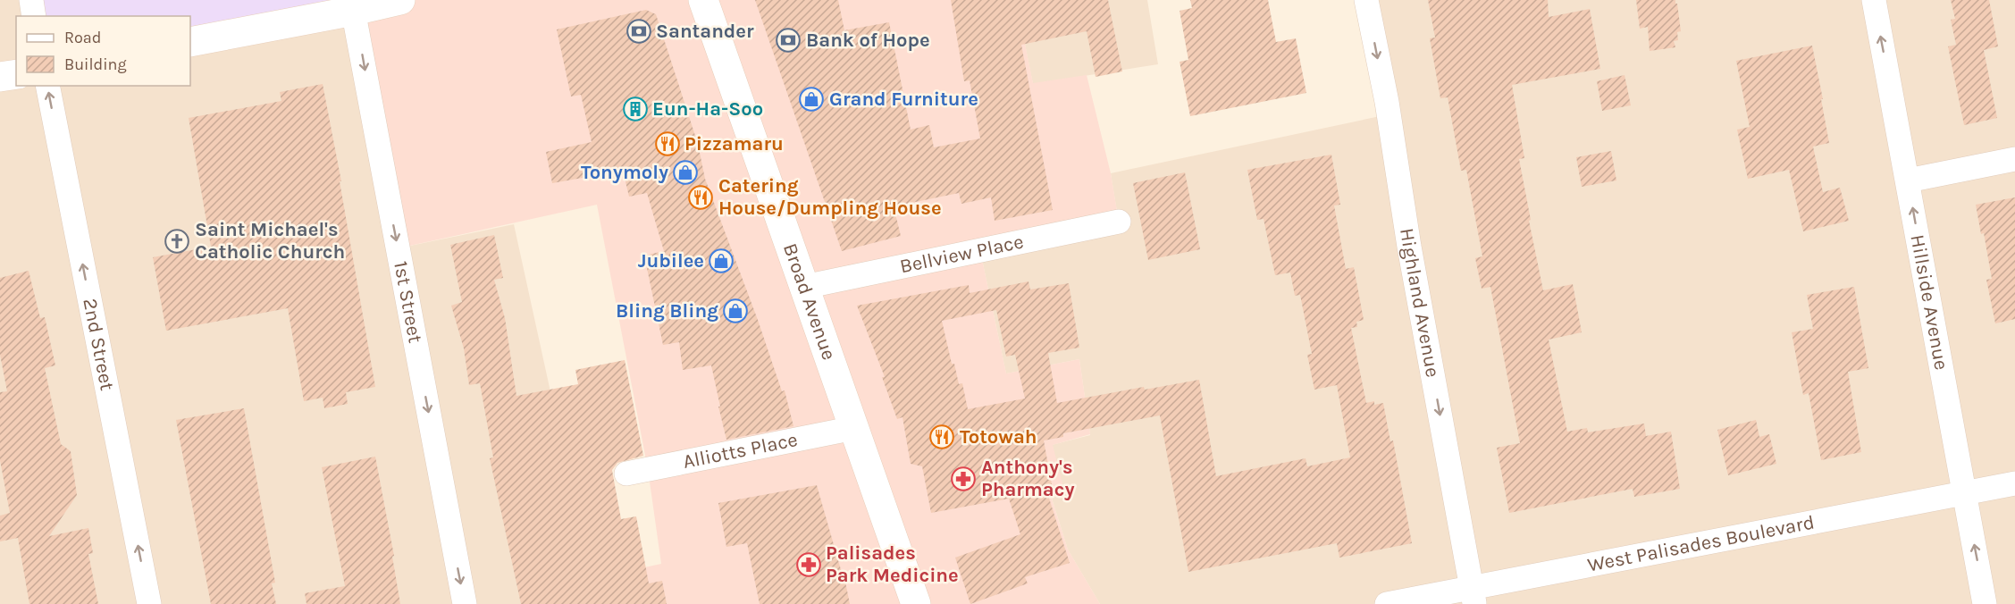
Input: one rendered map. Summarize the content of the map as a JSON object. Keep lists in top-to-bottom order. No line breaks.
{"streets":{"main road":["Broad Avenue"],"street":["Bellview Place","1st Street","Highland Avenue","Hillside Avenue","2nd Street","Alliotts Place","West Palisades Boulevard"]},"crossings":[["Bellview Place","Broad Avenue"],["Broad Avenue","Alliotts Place"],["Highland Avenue","West Palisades Boulevard"],["Hillside Avenue","West Palisades Boulevard"]],"one_way":["1st Street","Highland Avenue","Hillside Avenue","2nd Street"],"places":{"bank":["Santander","Bank of Hope"],"shop":["Grand Furniture","Tonymoly","Jubilee","Bling Bling"],"building":["Eun-Ha-Soo"],"restaurant":["Pizzamaru","Catering House/Dumpling House","Totowah"],"church":["Saint Michael's Catholic Church"],"pharmacy":["Anthony's Pharmacy","Palisades Park Medicine"]},"legend":["Road","Building"]}
